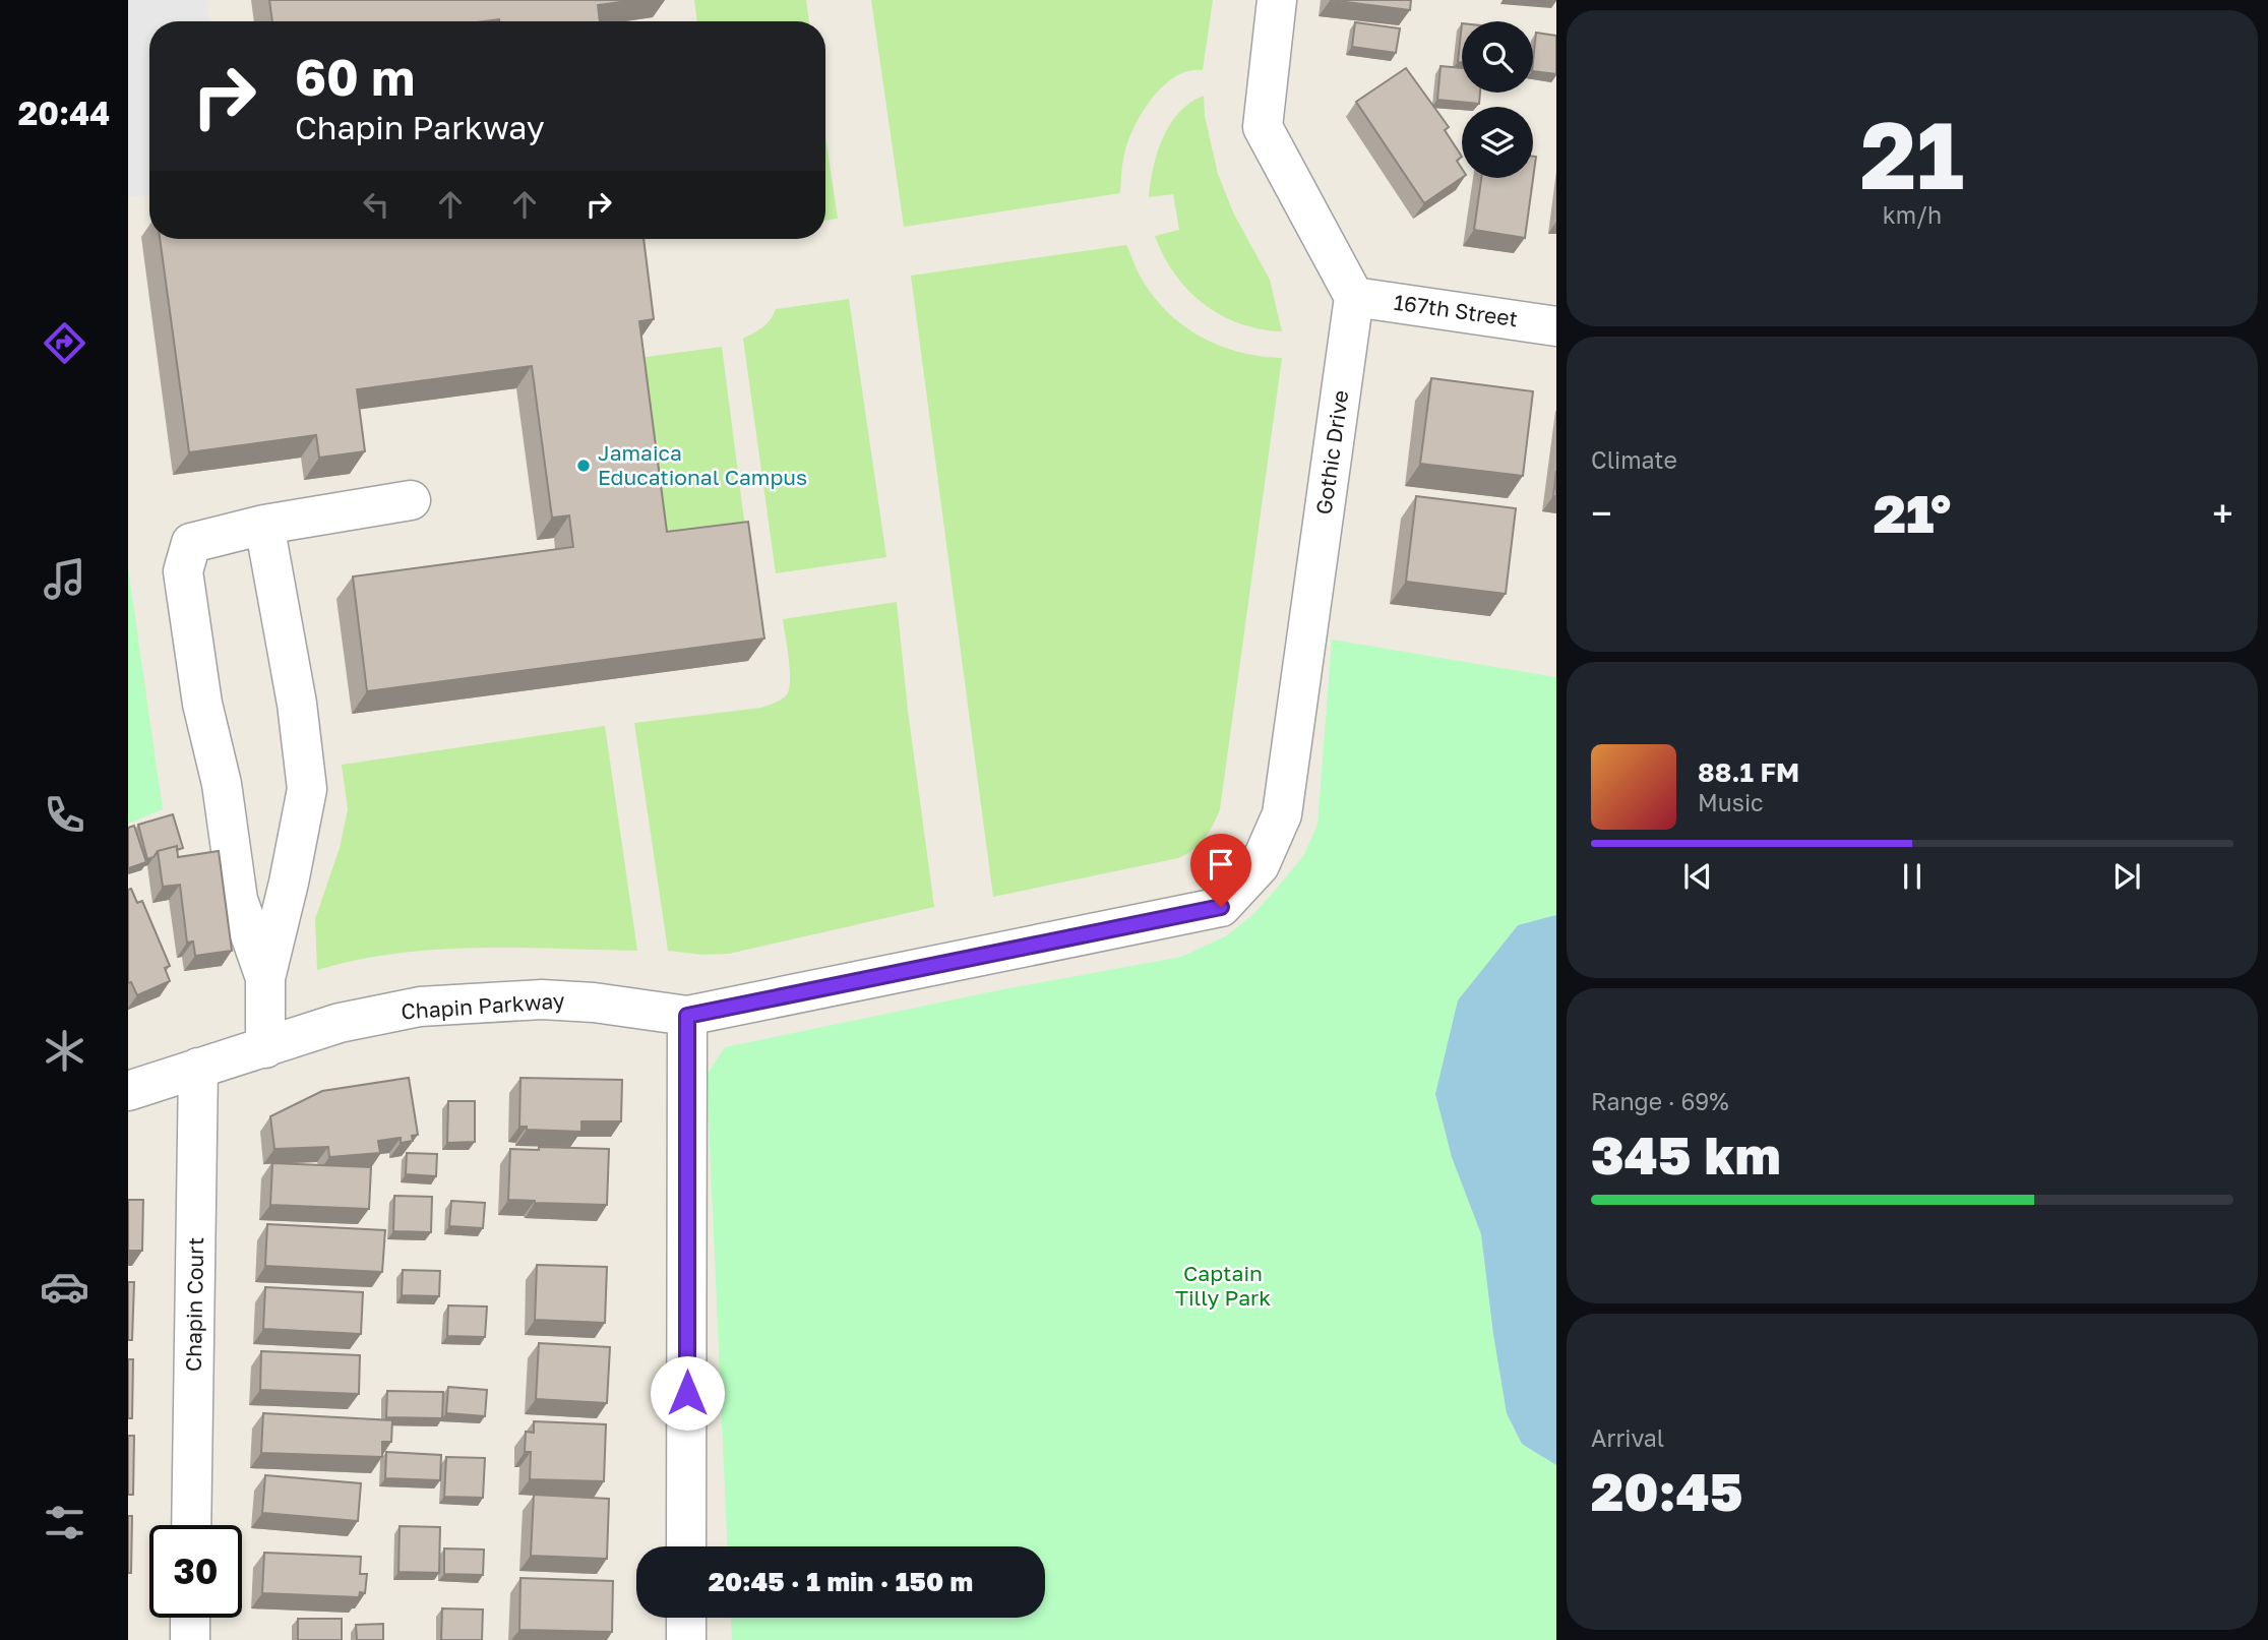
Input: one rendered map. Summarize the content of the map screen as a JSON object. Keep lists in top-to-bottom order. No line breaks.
{"streets":{"street":["167th Street","Gothic Drive","Chapin Parkway","Chapin Court"]},"crossings":[["167th Street","Gothic Drive"],["Gothic Drive","Chapin Parkway"],["Chapin Parkway","Chapin Court"]],"parks":["Captain Tilly Park"],"places":["Jamaica Educational Campus"],"page":{"tabs":"20:44","tile":[["21","km/h"],"Climate",["Range · 69%","345 km"],["Arrival","20:45"]],"turn":["60 m","Chapin Parkway"],"heat":["−","21°","+"],"song":["88.1 FM","Music"],"limit":"30","trip":"20:45 · 1 min · 150 m"}}
